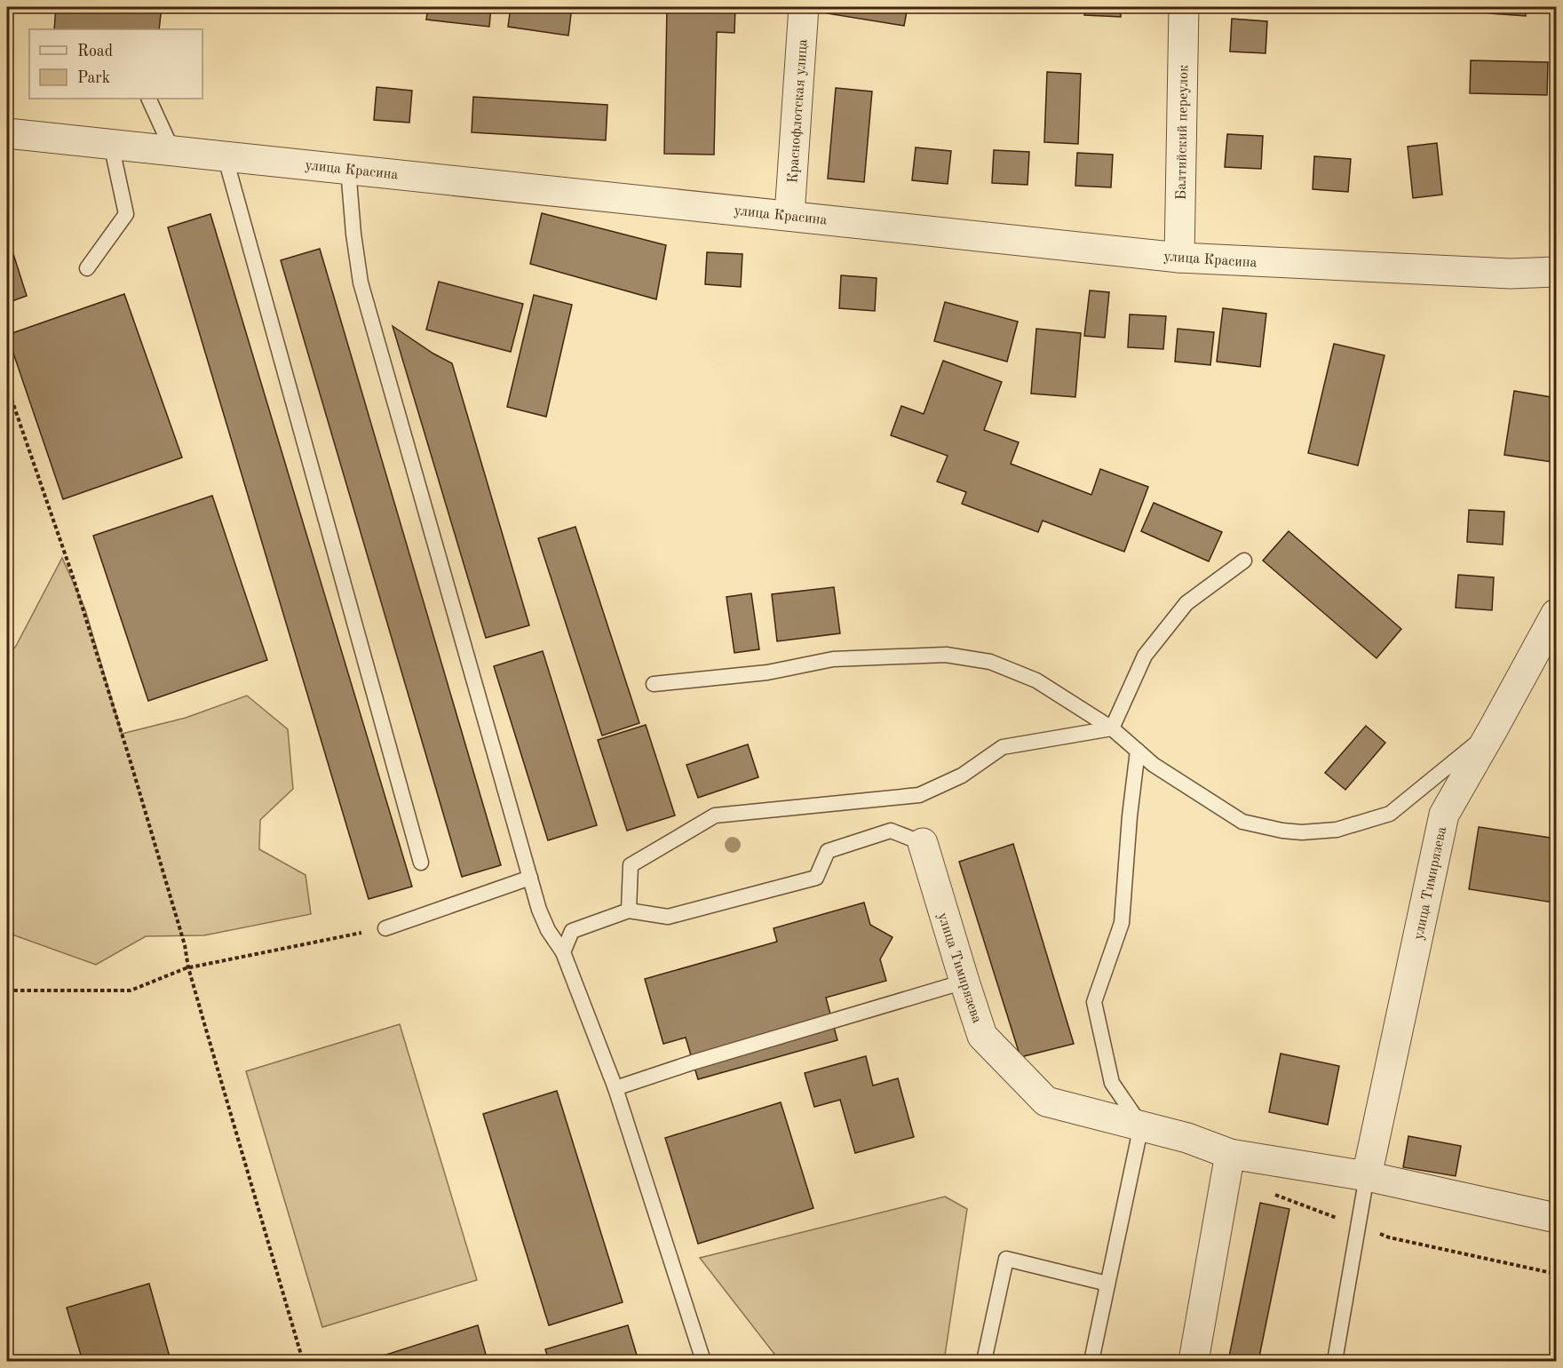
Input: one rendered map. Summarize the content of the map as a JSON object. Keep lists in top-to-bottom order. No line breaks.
{"streets":{"street":["Краснофлотская улица","Балтийский переулок","улица Красина","улица Тимирязева"]},"crossings":[["Краснофлотская улица","улица Красина"],["Балтийский переулок","улица Красина"]],"legend":["Road","Park"]}
